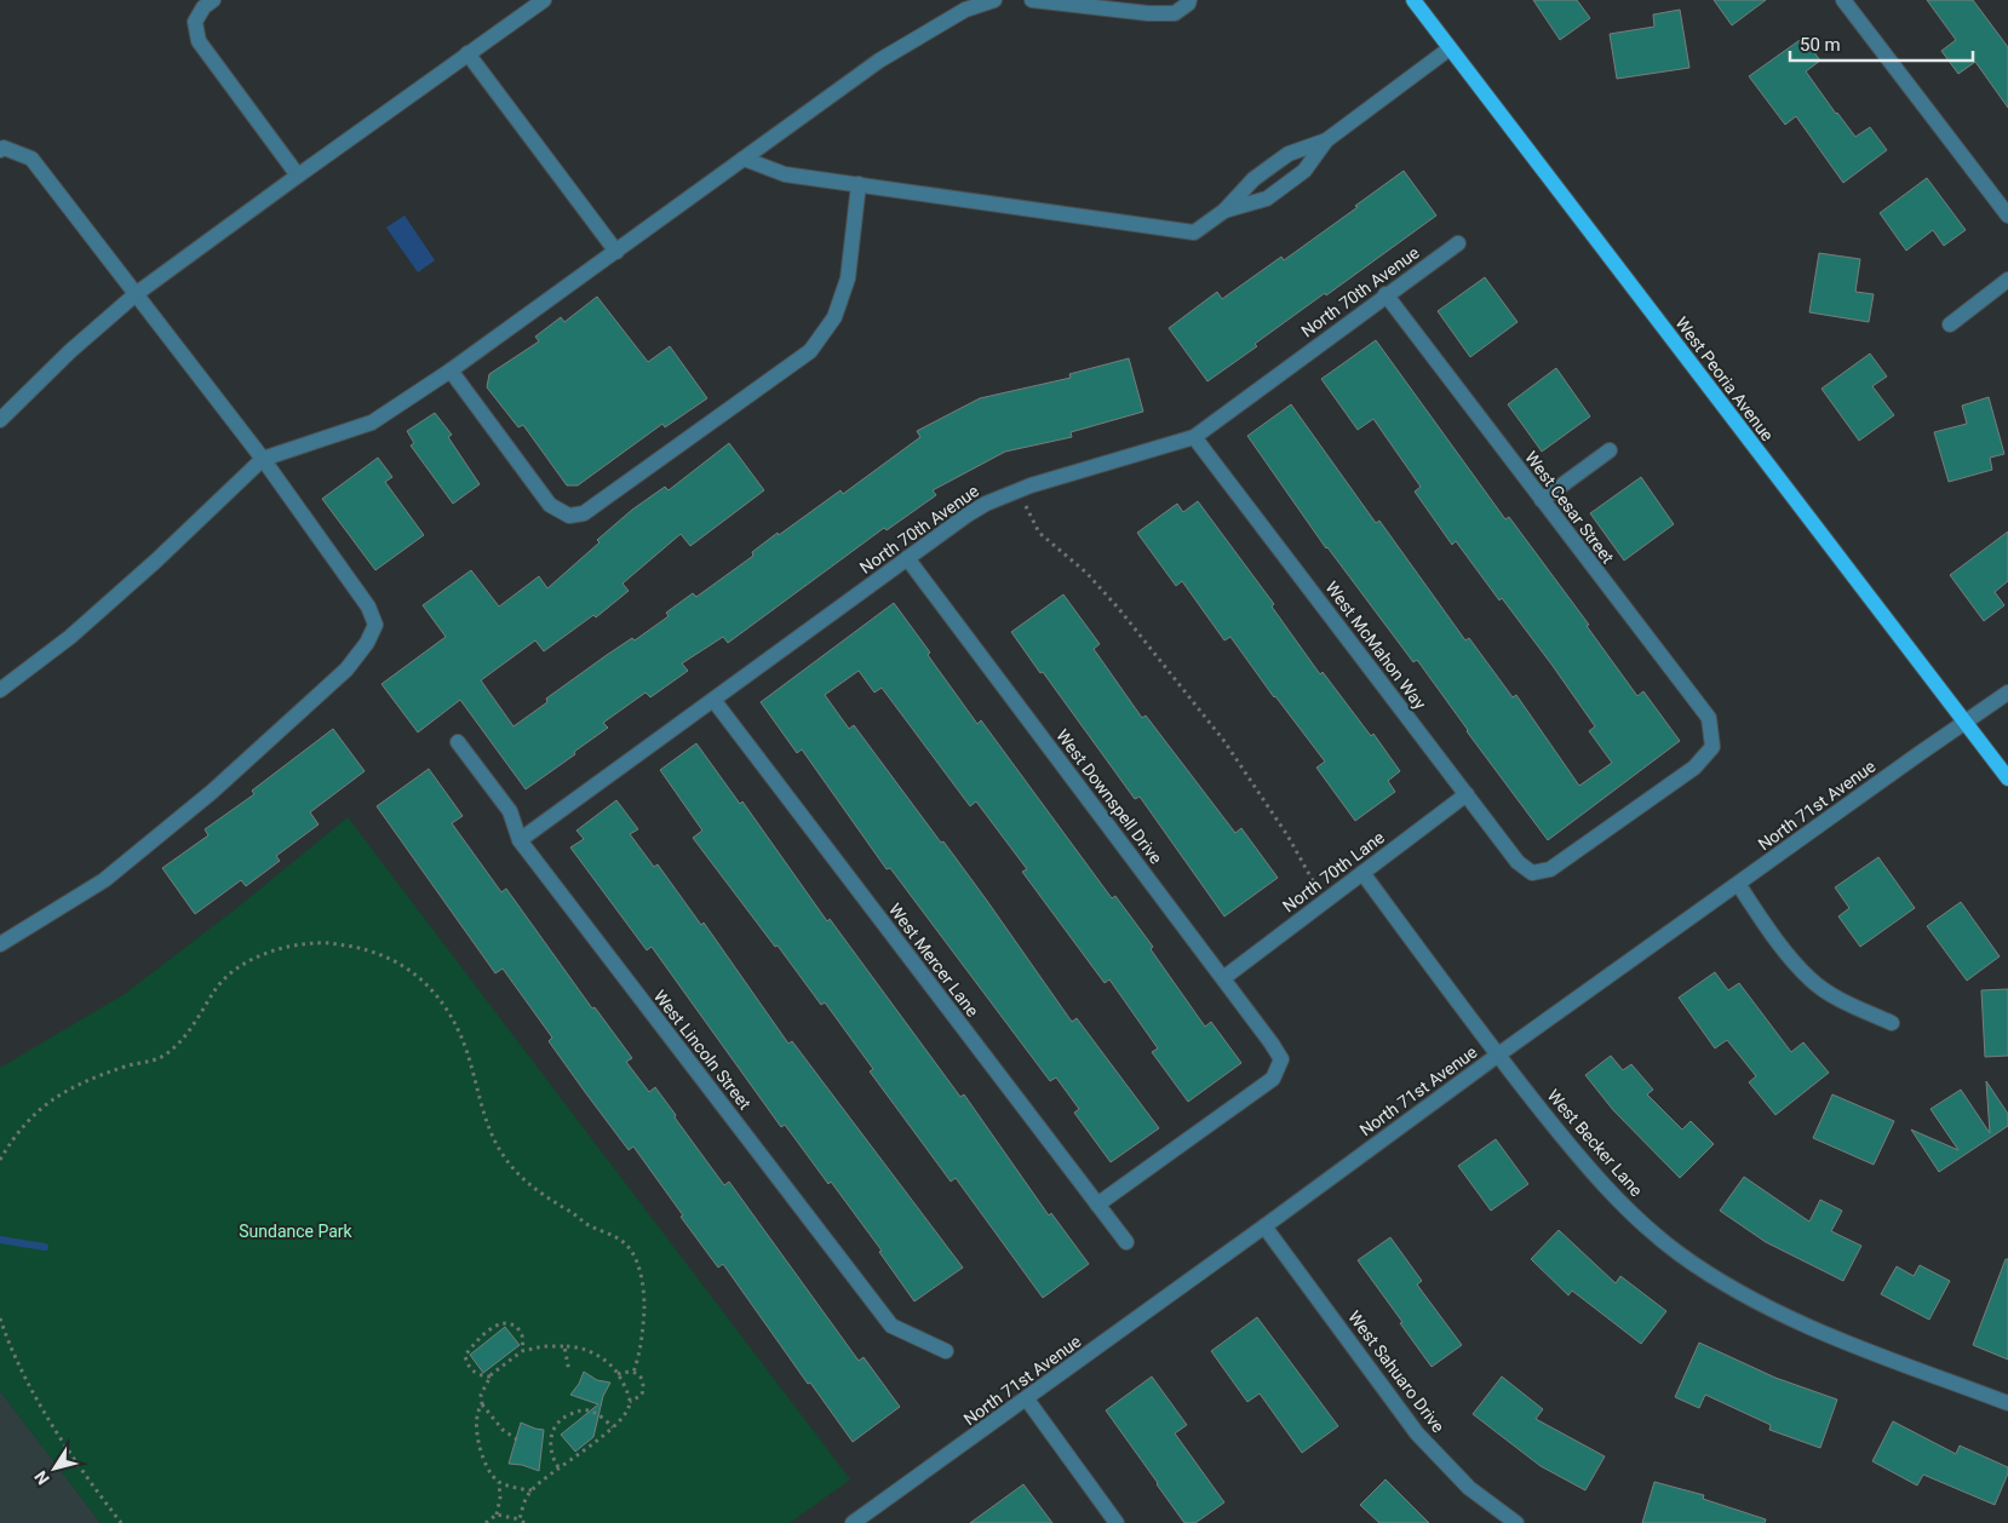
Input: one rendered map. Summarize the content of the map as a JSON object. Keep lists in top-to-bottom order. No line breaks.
{"streets":{"main road":["West Peoria Avenue"],"street":["North 70th Avenue","West Cesar Street","West McMahon Way","West Downspell Drive","North 71st Avenue","North 70th Lane","West Mercer Lane","West Lincoln Street","West Becker Lane","West Sahuaro Drive"]},"crossings":[["North 70th Avenue","West Cesar Street"],["North 70th Avenue","West McMahon Way"],["North 70th Avenue","West Downspell Drive"],["North 70th Avenue","West Mercer Lane"],["North 70th Avenue","West Lincoln Street"],["West Peoria Avenue","North 71st Avenue"],["West Cesar Street","West McMahon Way"],["West McMahon Way","North 70th Lane"],["West Downspell Drive","North 70th Lane"],["West Downspell Drive","West Mercer Lane"],["North 71st Avenue","West Becker Lane"],["North 71st Avenue","West Sahuaro Drive"],["North 70th Lane","West Becker Lane"]],"parks":["Sundance Park"],"scale_bar":"50 m","north":"bottom left"}
